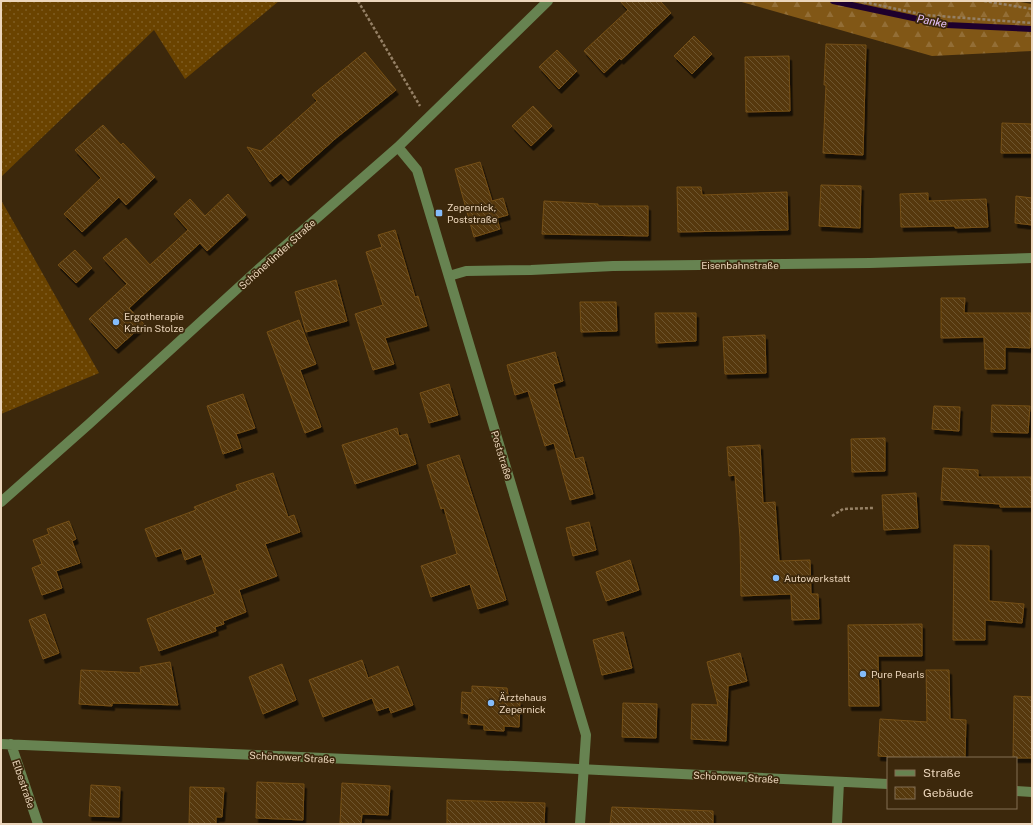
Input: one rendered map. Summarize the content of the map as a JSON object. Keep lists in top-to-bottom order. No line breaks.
{"streets":{"street":["Schönerlinder Straße","Eisenbahnstraße","Poststraße","Schönower Straße","Elbestraße"]},"crossings":[["Schönerlinder Straße","Poststraße"],["Eisenbahnstraße","Poststraße"],["Poststraße","Schönower Straße"],["Schönower Straße","Elbestraße"]],"water":["Panke"],"places":{"transit":["Zepernick, Poststraße"],"other":["Ergotherapie Katrin Stolze","Autowerkstatt","Pure Pearls","Ärztehaus Zepernick"]},"legend":["Straße","Gebäude"]}
